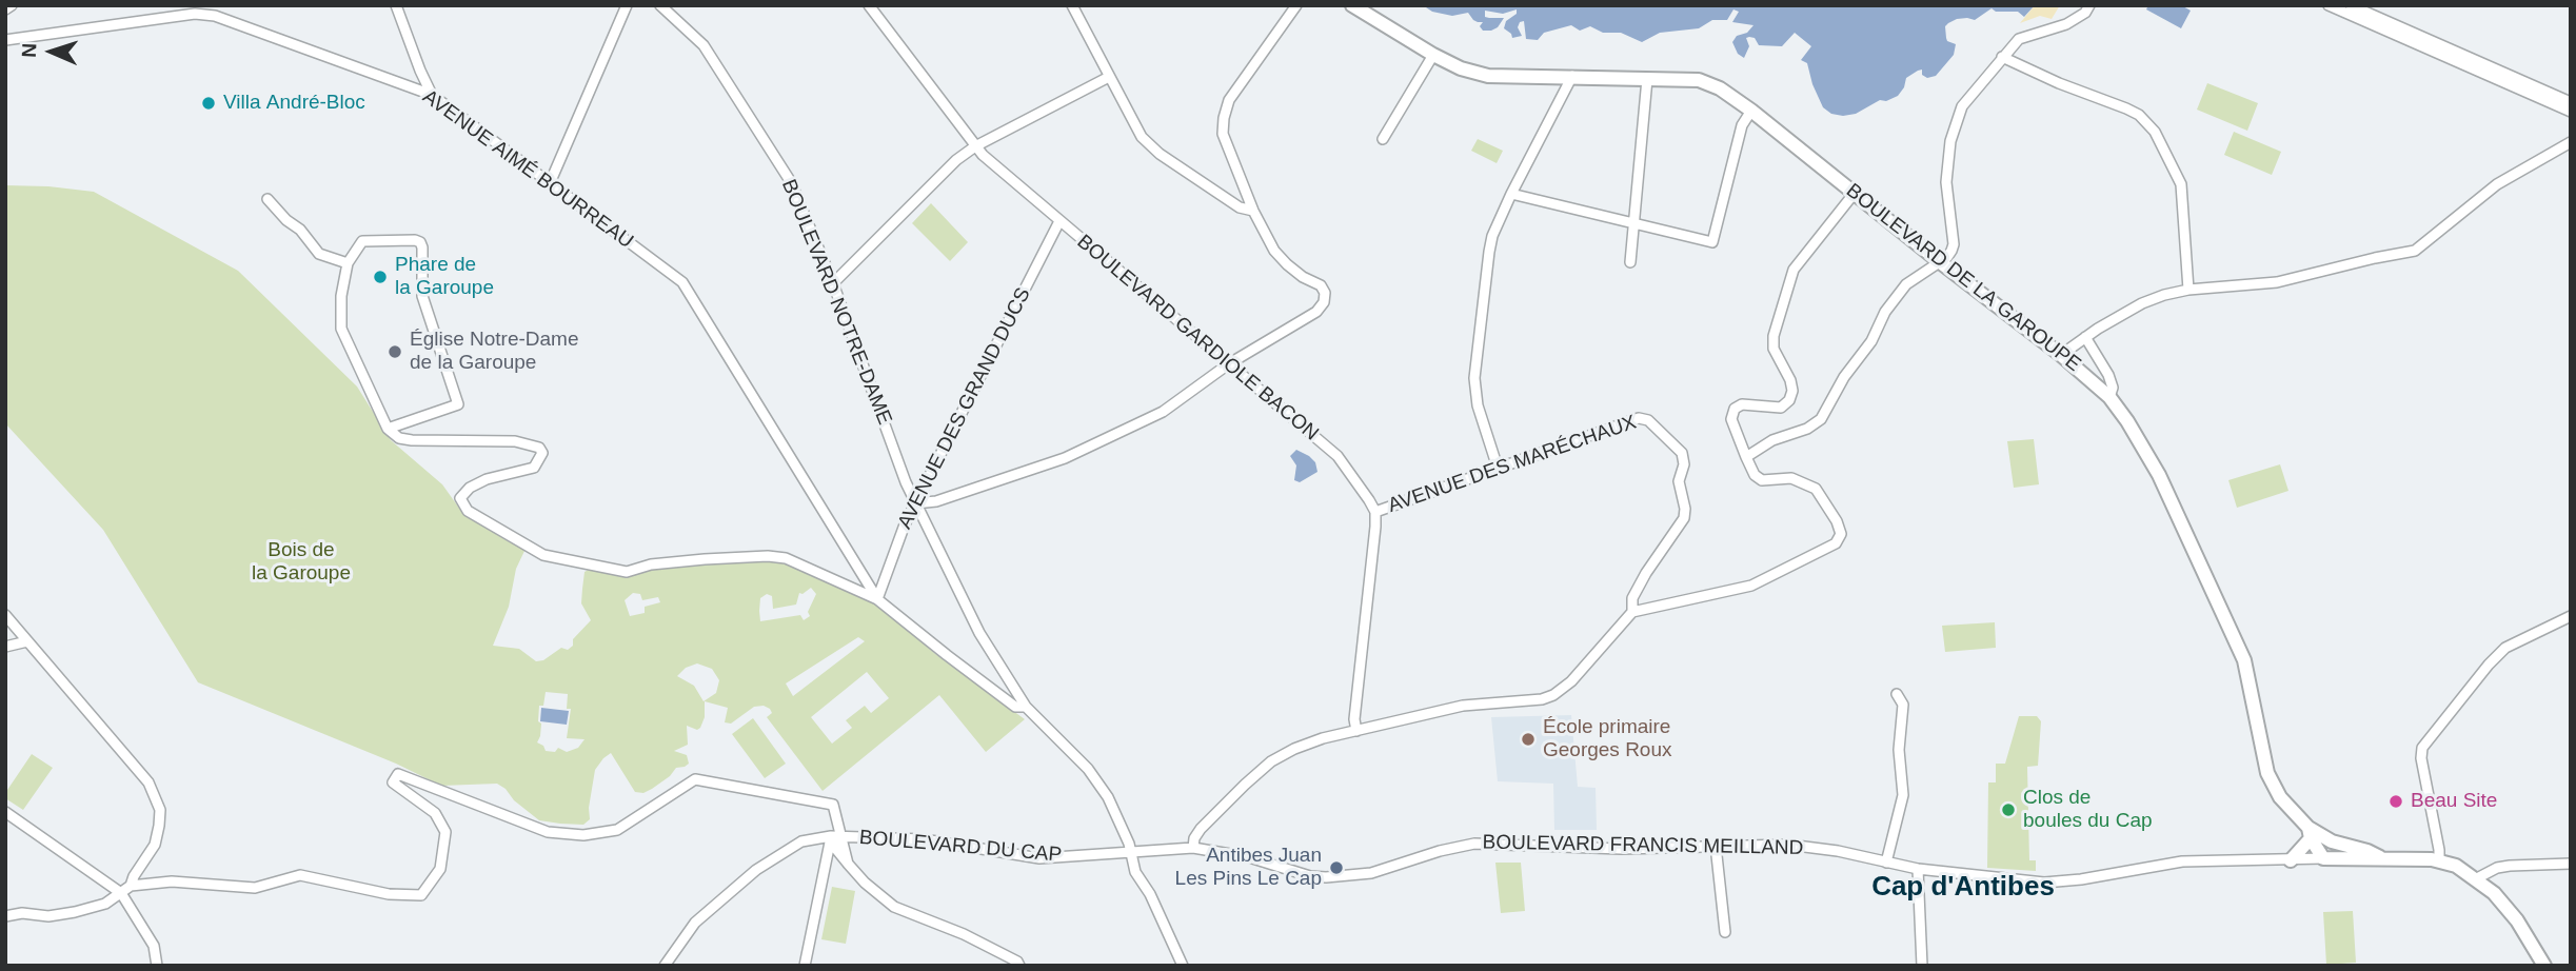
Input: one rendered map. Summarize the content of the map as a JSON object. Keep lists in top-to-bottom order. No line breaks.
{"streets":{"street":["AVENUE AIMÉ BOURREAU","BOULEVARD DE LA GAROUPE","BOULEVARD NOTRE-DAME","BOULEVARD GARDIOLE BACON","AVENUE DES GRAND DUCS","AVENUE DES MARÉCHAUX","BOULEVARD FRANCIS MEILLAND","BOULEVARD DU CAP"]},"crossings":[["AVENUE AIMÉ BOURREAU","AVENUE DES GRAND DUCS"],["BOULEVARD DE LA GAROUPE","BOULEVARD FRANCIS MEILLAND"],["BOULEVARD NOTRE-DAME","AVENUE DES GRAND DUCS"],["BOULEVARD GARDIOLE BACON","AVENUE DES GRAND DUCS"],["BOULEVARD GARDIOLE BACON","AVENUE DES MARÉCHAUX"],["BOULEVARD FRANCIS MEILLAND","BOULEVARD DU CAP"]],"districts":["Cap d'Antibes"],"parks":["Bois de la Garoupe"],"places":["Villa André-Bloc","Phare de la Garoupe","Église Notre-Dame de la Garoupe","École primaire Georges Roux","Beau Site","Clos de boules du Cap","Antibes Juan Les Pins Le Cap"],"north":"left"}
